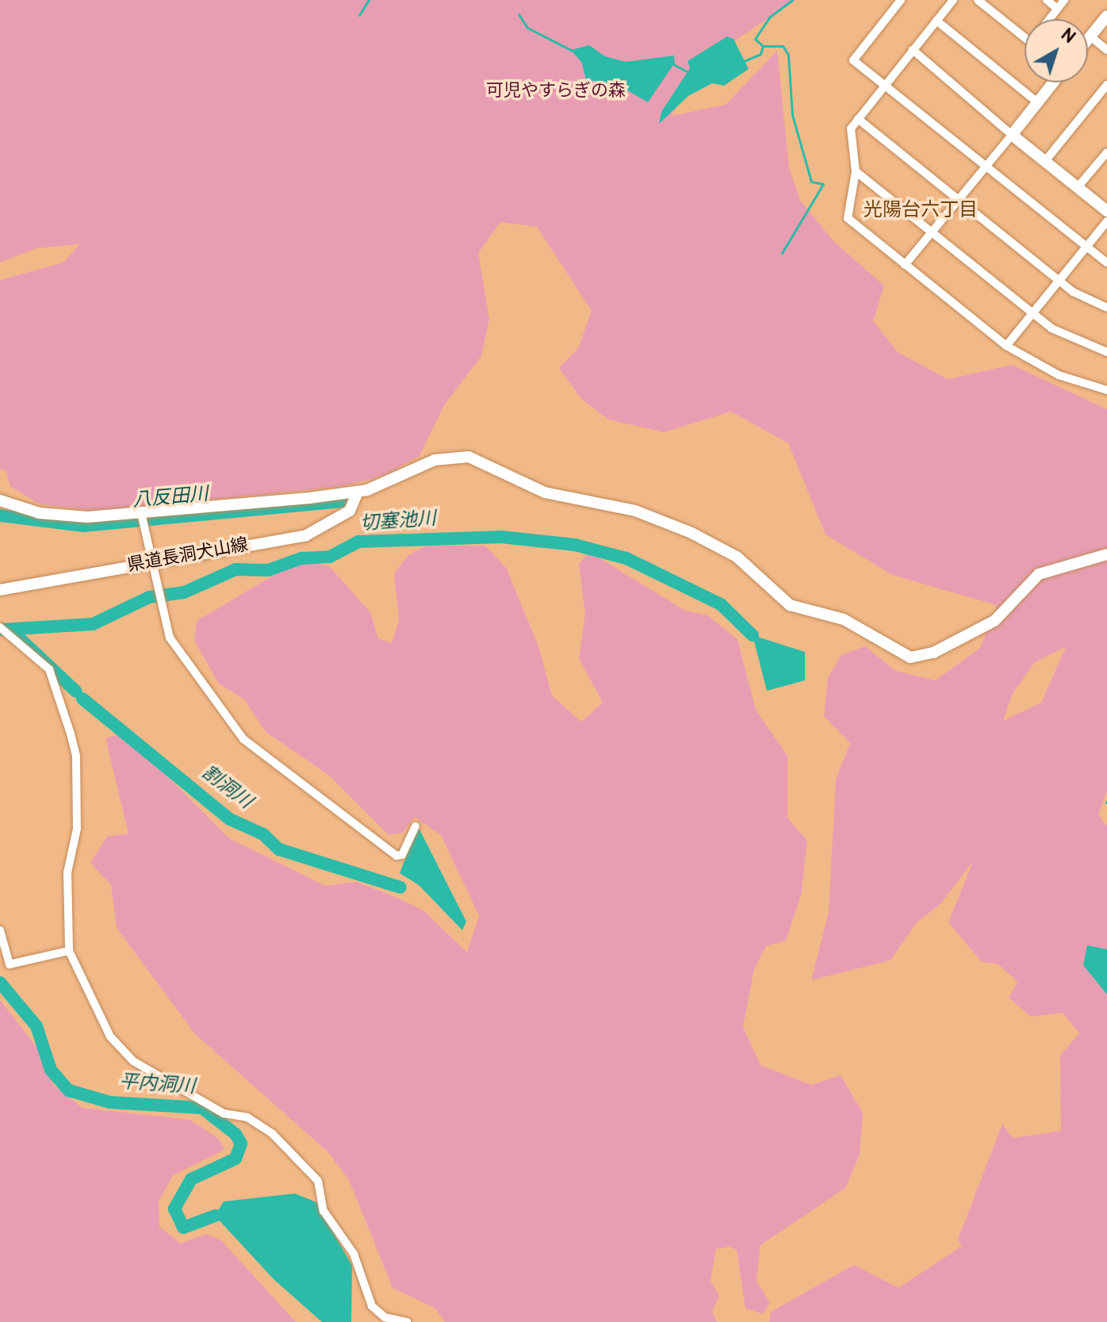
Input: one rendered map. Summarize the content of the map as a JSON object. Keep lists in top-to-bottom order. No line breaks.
{"streets":{"main road":["県道長洞犬山線"]},"districts":["光陽台六丁目"],"water":["八反田川","切塞池川","割洞川","平内洞川"],"parks":["可児やすらぎの森"],"north":"top right"}
